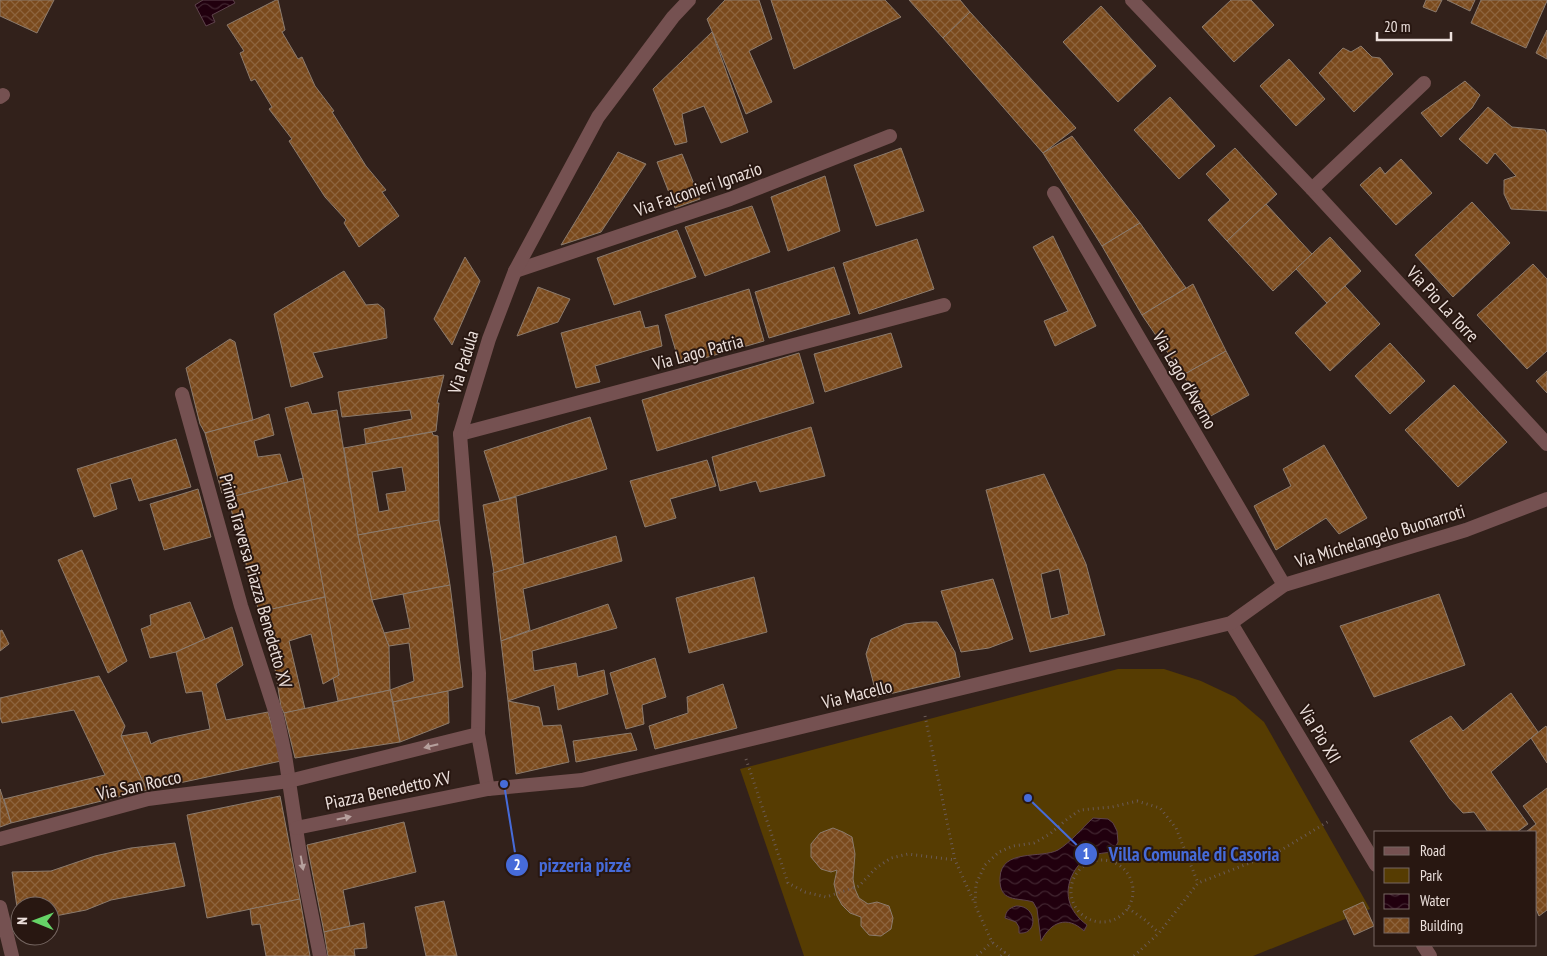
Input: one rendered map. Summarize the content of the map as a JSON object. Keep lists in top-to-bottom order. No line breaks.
{"streets":{"street":["Via Falconieri Ignazio","Via Pio La Torre","Via Lago Patria","Via Padula","Via Lago d'Averno","Via Michelangelo Buonarroti","Prima Traversa Piazza Benedetto XV","Via Macello","Via Pio XII","Via San Rocco","Piazza Benedetto XV"]},"crossings":[["Via Falconieri Ignazio","Via Padula"],["Via Lago Patria","Via Padula"],["Via Padula","Via Macello"],["Via Padula","Piazza Benedetto XV"],["Via Lago d'Averno","Via Michelangelo Buonarroti"],["Via Michelangelo Buonarroti","Via Macello"],["Via Michelangelo Buonarroti","Via Pio XII"],["Prima Traversa Piazza Benedetto XV","Via San Rocco"],["Prima Traversa Piazza Benedetto XV","Piazza Benedetto XV"],["Via Macello","Via Pio XII"],["Via Macello","Piazza Benedetto XV"],["Via San Rocco","Piazza Benedetto XV"]],"places":["pizzeria pizzé","Villa Comunale di Casoria"],"legend":["Road","Park","Water","Building"],"scale_bar":"20 m","north":"left"}
